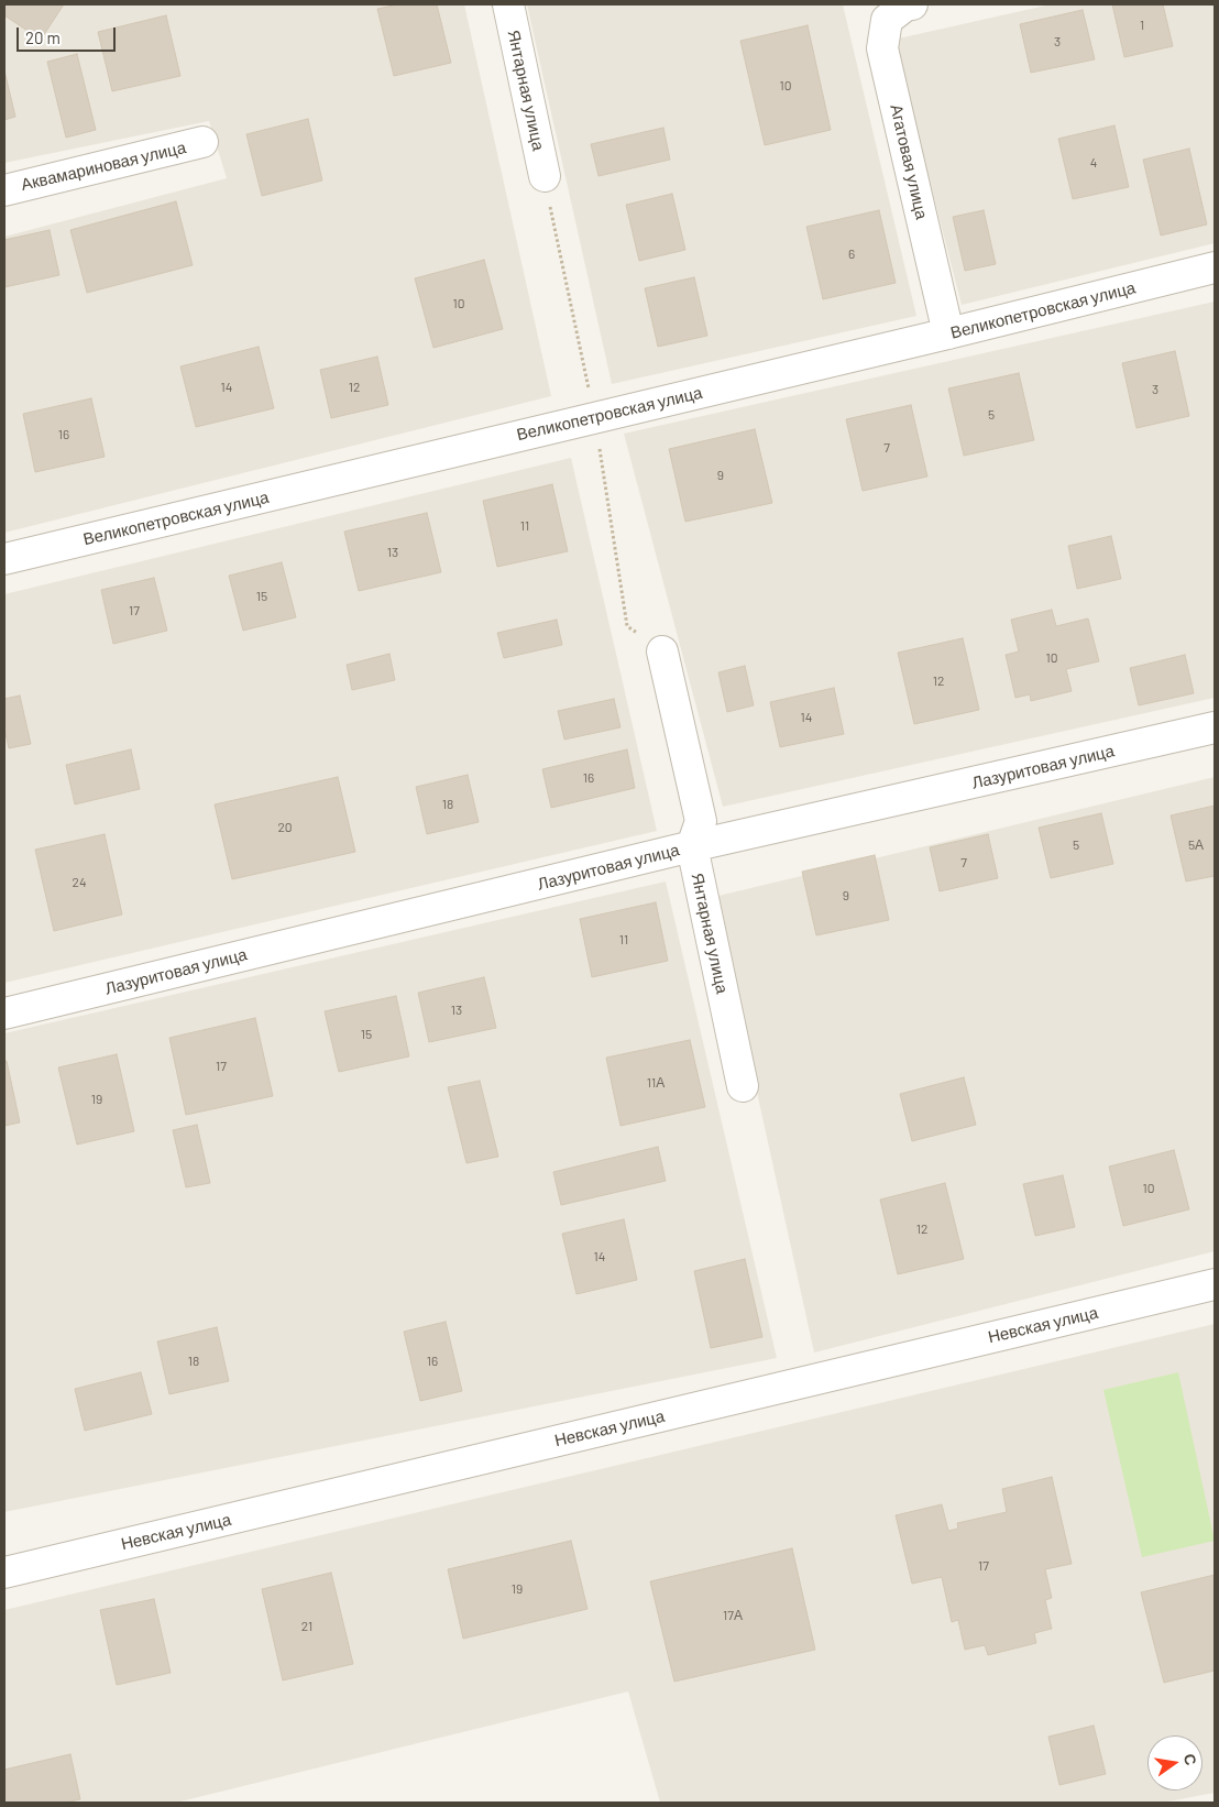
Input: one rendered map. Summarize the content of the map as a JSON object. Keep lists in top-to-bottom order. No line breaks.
{"streets":{"street":["Янтарная улица","Агатовая улица","Аквамариновая улица","Великопетровская улица","Лазуритовая улица","Невская улица"]},"crossings":[["Янтарная улица","Лазуритовая улица"],["Агатовая улица","Великопетровская улица"]],"house_numbers":["1","3","10","4","6","10","14","12","3","5","16","7","9","11","13","15","17","10","12","14","16","18","20","5","5А","7","24","9","11","13","15","17","11А","19","10","12","14","18","16","17","19","17А","21"],"scale_bar":"20 m","north":"right"}
